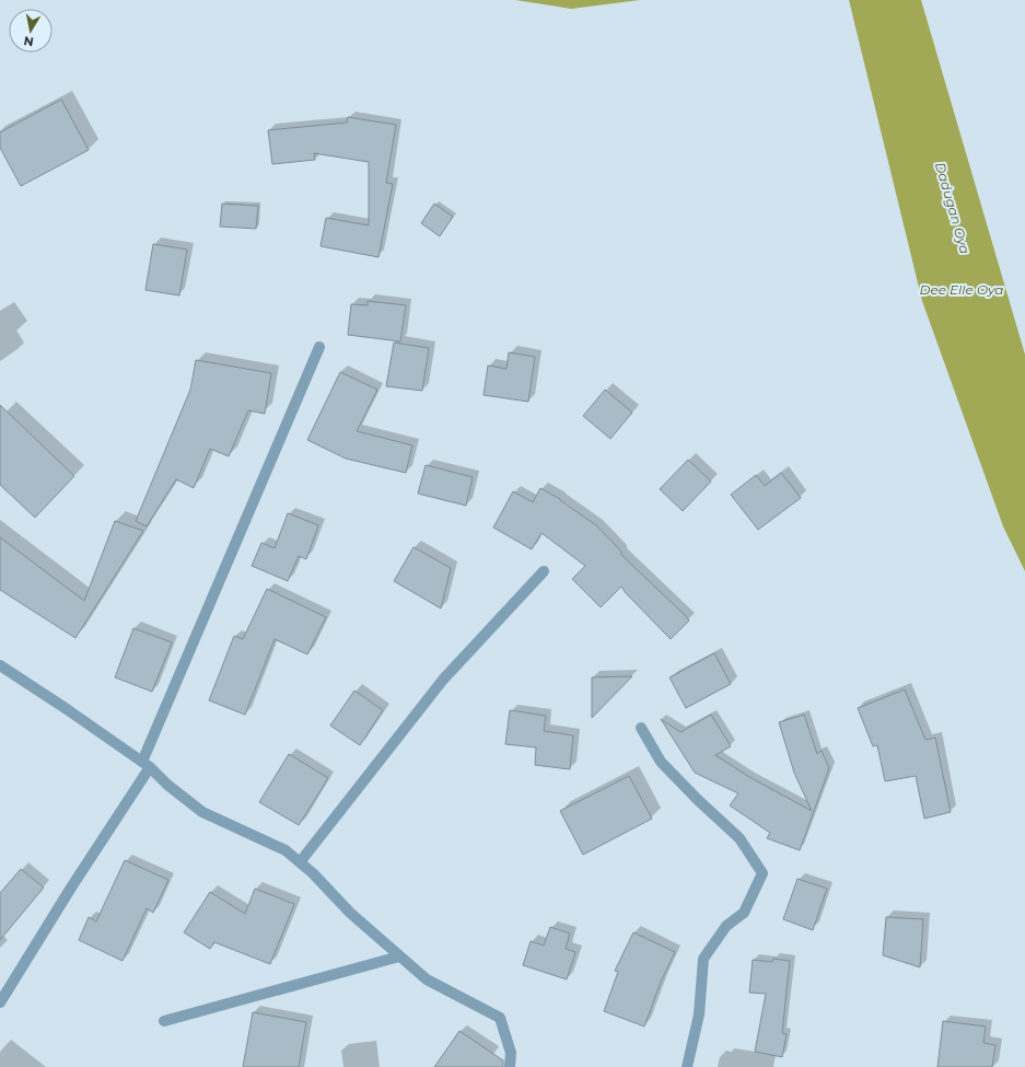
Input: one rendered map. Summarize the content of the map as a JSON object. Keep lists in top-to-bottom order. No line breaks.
{"water":["Dadugan Oya","Dee Elle Oya"],"north":"bottom"}
